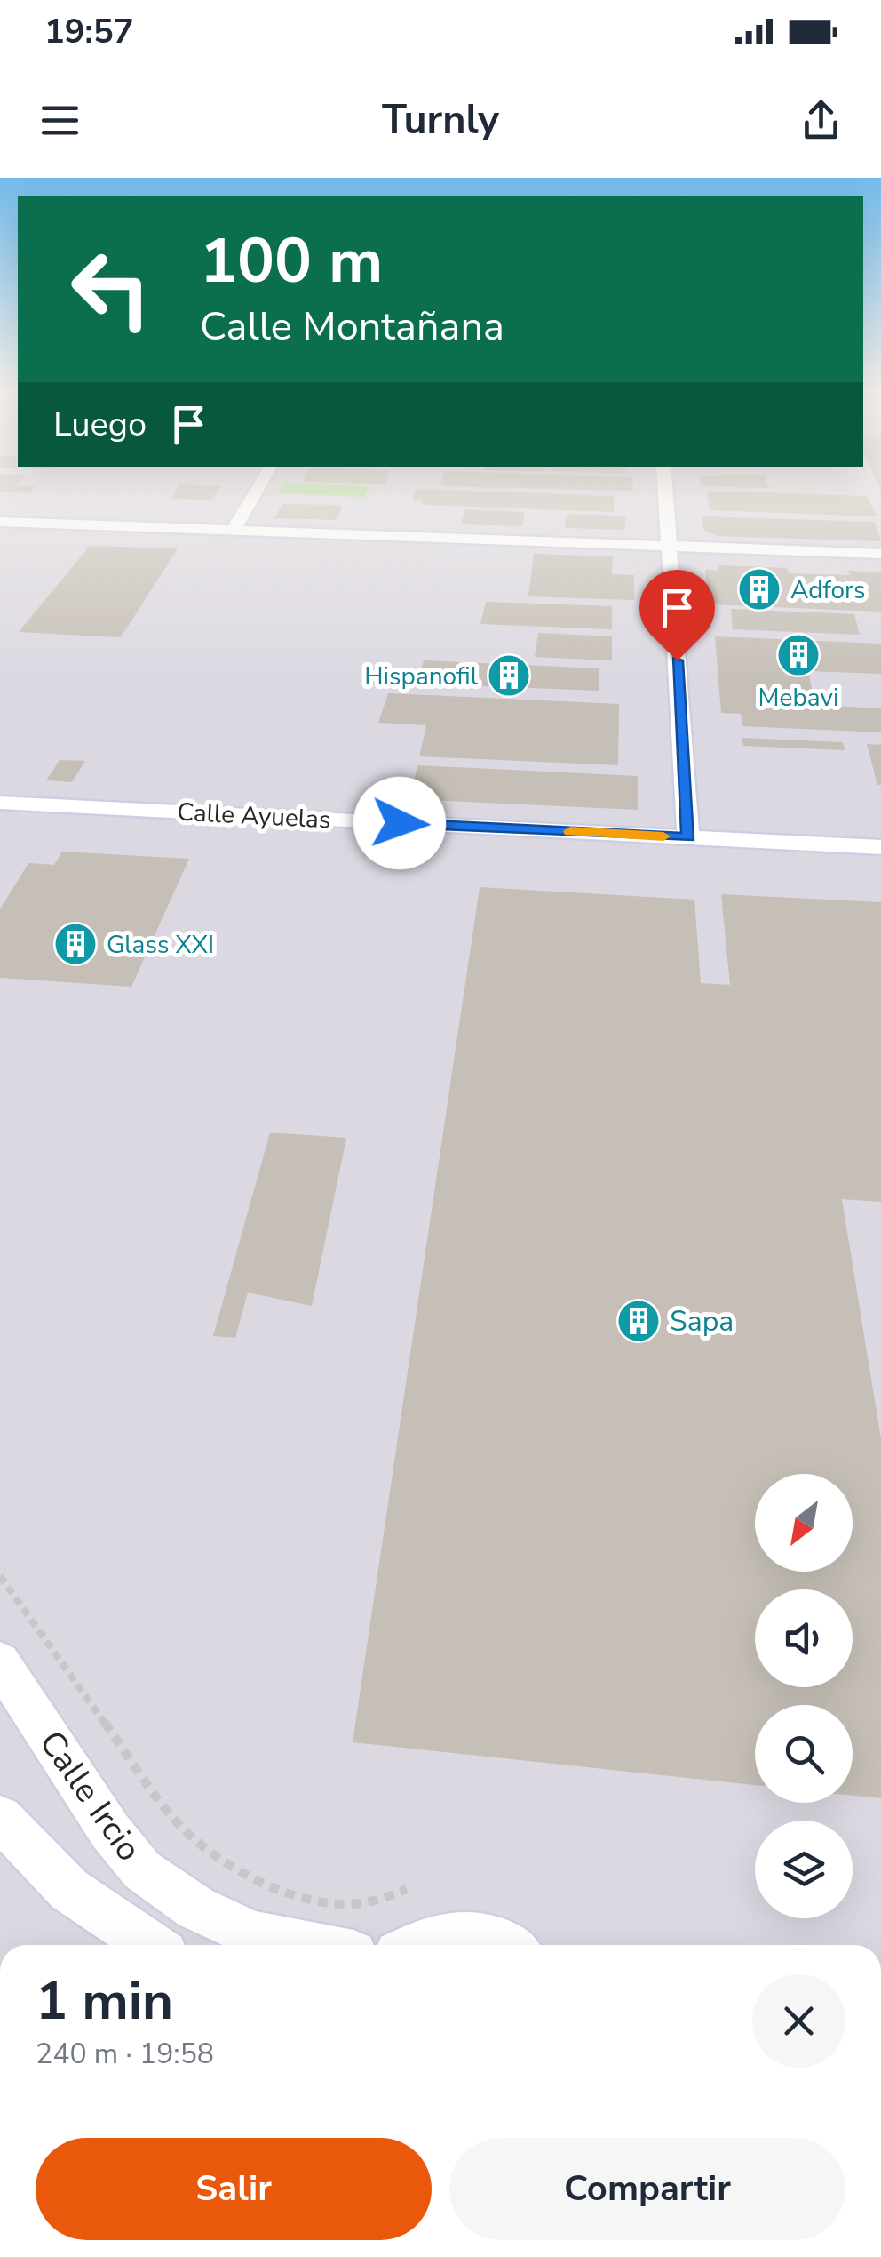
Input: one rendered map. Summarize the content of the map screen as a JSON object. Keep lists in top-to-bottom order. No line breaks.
{"streets":{"street":["Calle Ayuelas","Calle Ircio"]},"places":{"building":["Adfors","Mebavi","Hispanofil","Glass XXI","Sapa"]},"north":"bottom left","page":{"status":"19:57","header":"Turnly","turn":["100 m","Calle Montañana"],"then":"Luego","heading":["1 min","240 m · 19:58"],"buttons":["Salir","Compartir"]}}
